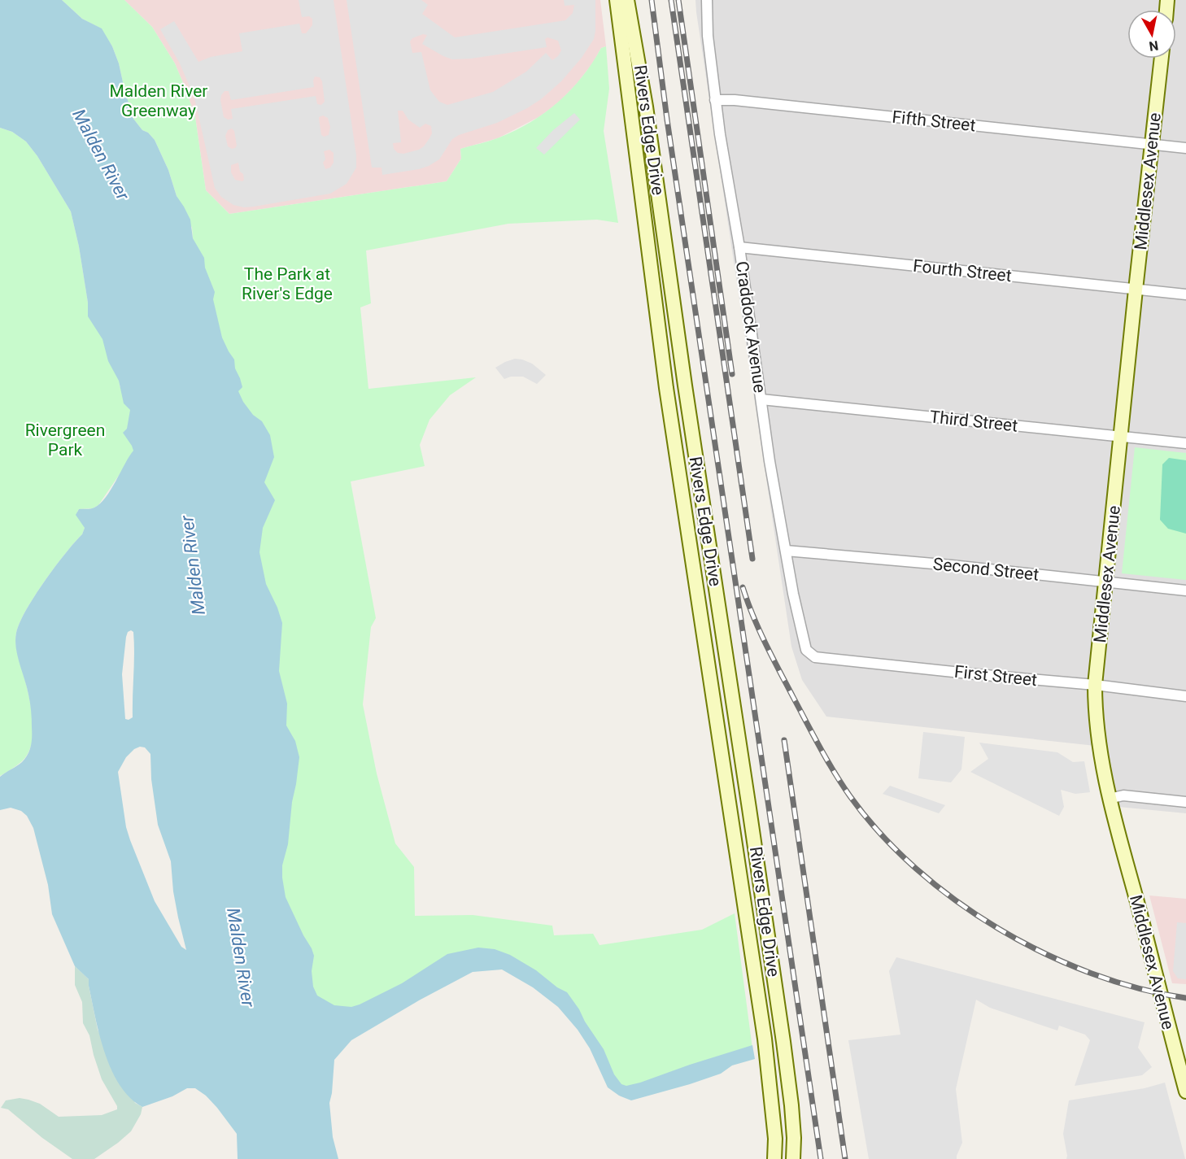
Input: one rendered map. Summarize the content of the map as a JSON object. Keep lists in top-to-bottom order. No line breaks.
{"streets":{"main road":["Rivers Edge Drive","Middlesex Avenue"],"street":["Fifth Street","Fourth Street","Craddock Avenue","Third Street","Second Street","First Street"]},"crossings":[["Fifth Street","Middlesex Avenue"],["Fifth Street","Craddock Avenue"],["Middlesex Avenue","Fourth Street"],["Middlesex Avenue","Third Street"],["Middlesex Avenue","Second Street"],["Middlesex Avenue","First Street"],["Fourth Street","Craddock Avenue"],["Craddock Avenue","Third Street"],["Craddock Avenue","Second Street"],["Craddock Avenue","First Street"]],"water":["Malden River"],"parks":["Malden River Greenway","The Park at River's Edge","Rivergreen Park"],"north":"bottom"}
